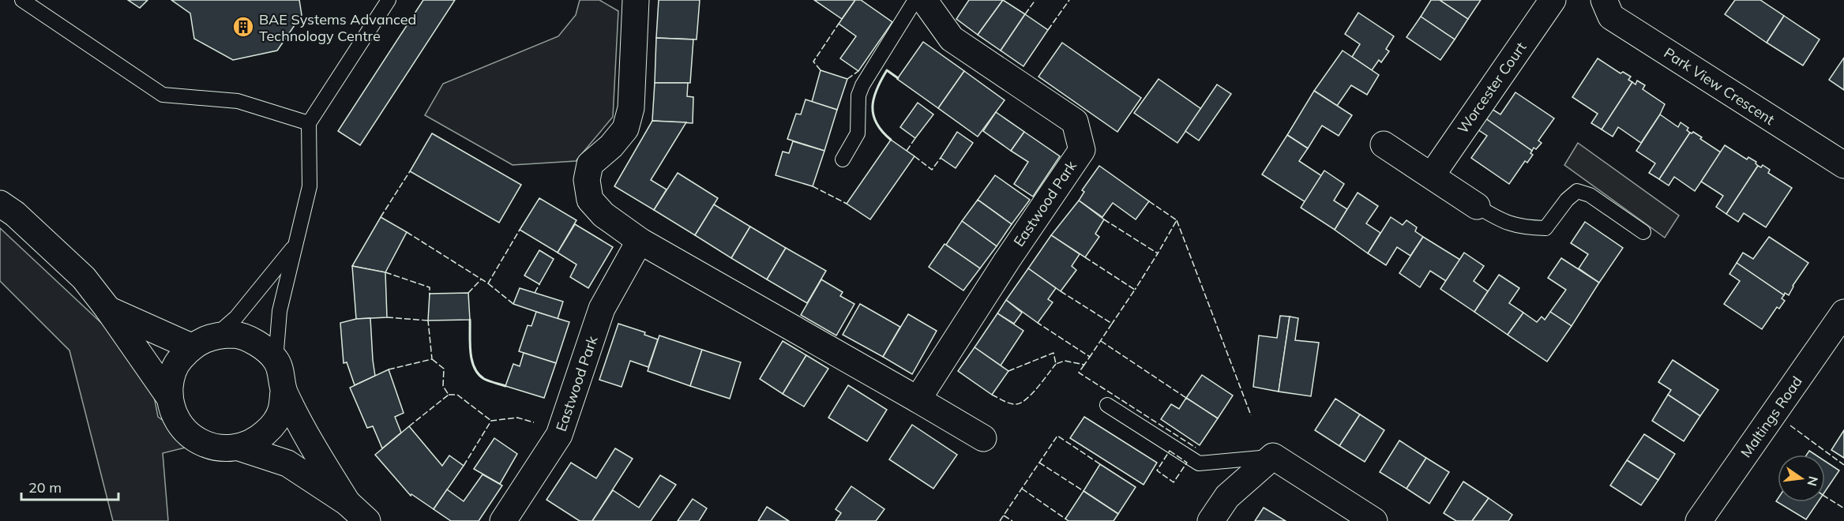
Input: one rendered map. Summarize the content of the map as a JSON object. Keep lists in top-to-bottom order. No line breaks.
{"streets":{"street":["Park View Crescent","Worcester Court","Eastwood Park","Maltings Road"]},"places":{"building":["BAE Systems Advanced Technology Centre"]},"scale_bar":"20 m","north":"right"}
